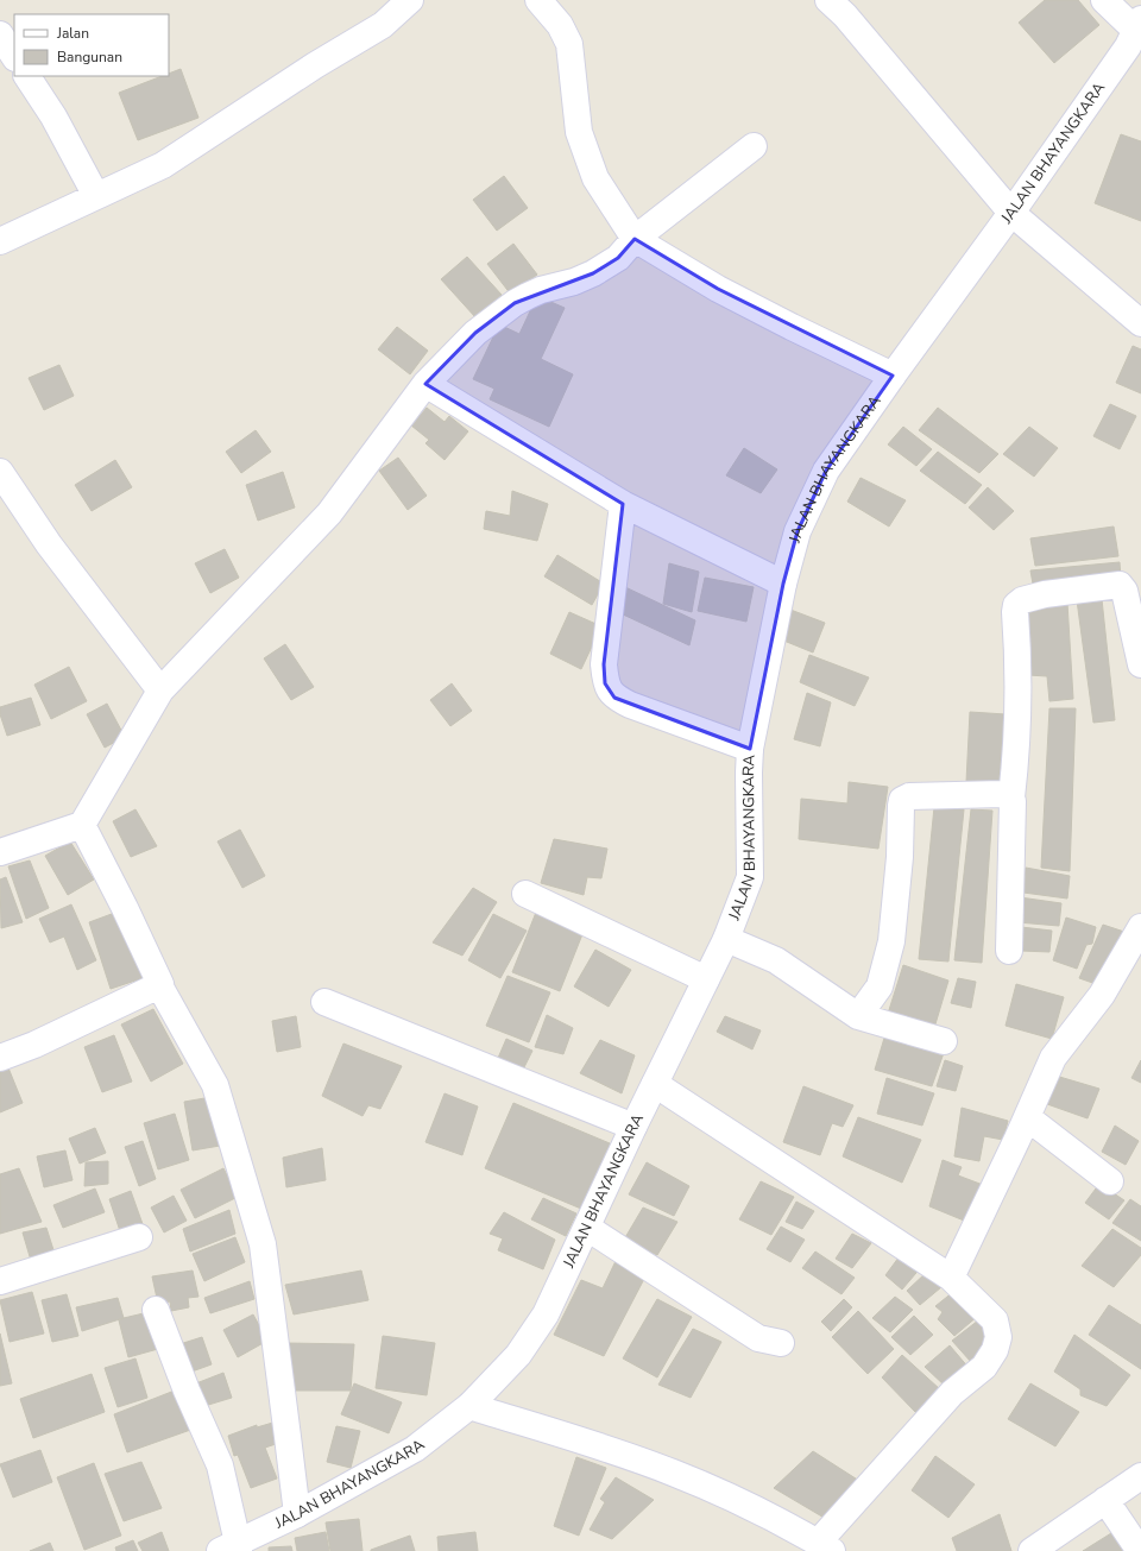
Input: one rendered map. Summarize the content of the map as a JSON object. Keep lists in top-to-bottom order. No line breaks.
{"streets":{"street":["JALAN BHAYANGKARA"]},"legend":["Jalan","Bangunan"]}
